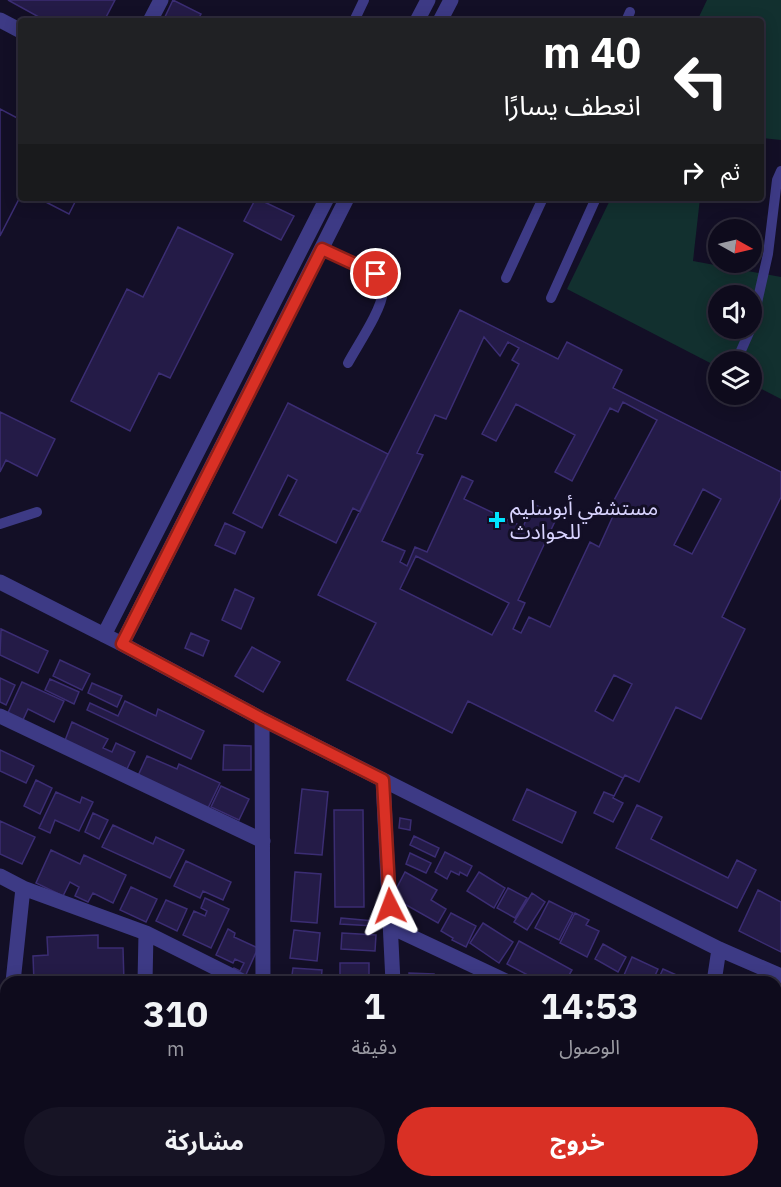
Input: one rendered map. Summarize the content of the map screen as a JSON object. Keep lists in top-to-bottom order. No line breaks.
{"places":{"health":["مستشفي أبوسليم للحوادث"]},"north":"right","page":{"turn":["40 m","انعطف يسارًا"],"then":"ثم","eta":["14:53","الوصول","1","دقيقة","310","m"],"buttons":["خروج","مشاركة"]}}
